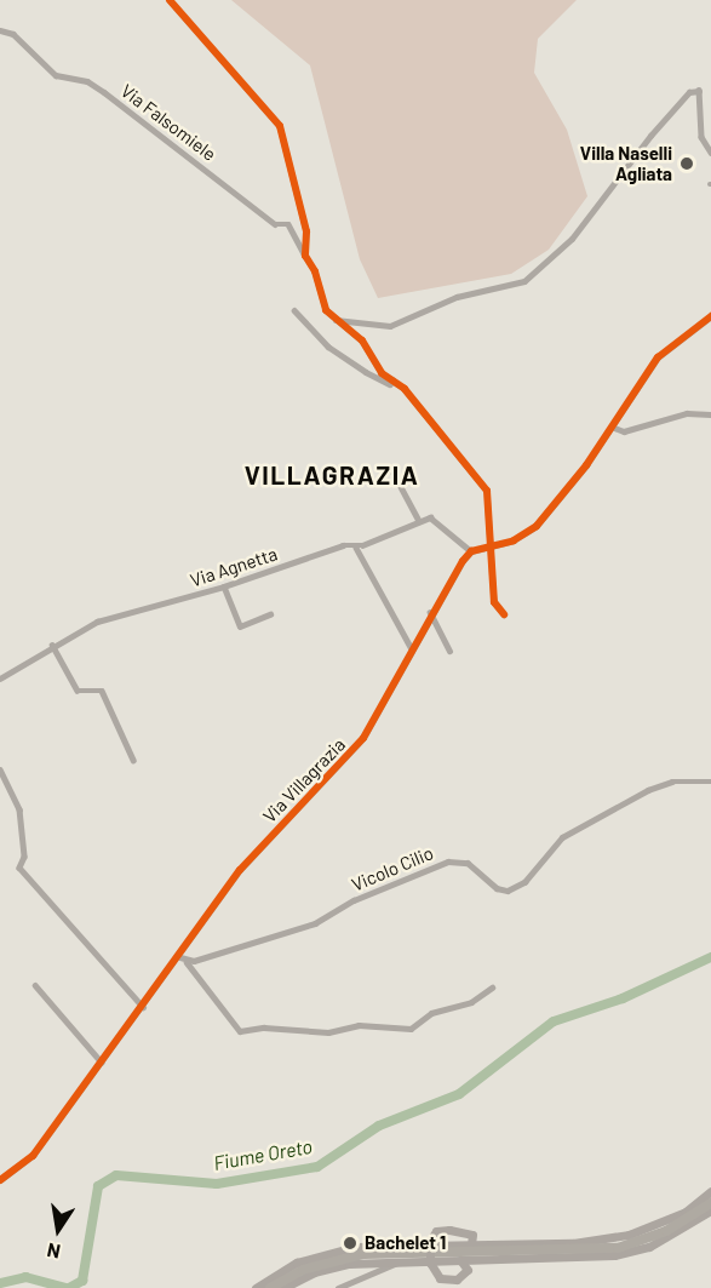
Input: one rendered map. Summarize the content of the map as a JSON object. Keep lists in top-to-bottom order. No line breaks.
{"streets":{"street":["Via Falsomiele","Via Agnetta","Via Villagrazia","Vicolo Cilio"]},"districts":["VILLAGRAZIA"],"water":["Fiume Oreto"],"places":["Villa Naselli Agliata","Bachelet 1"],"north":"bottom"}
